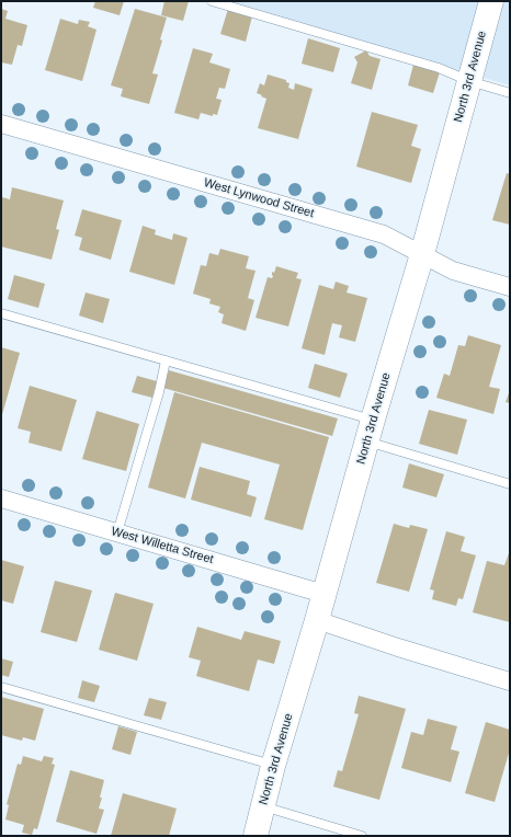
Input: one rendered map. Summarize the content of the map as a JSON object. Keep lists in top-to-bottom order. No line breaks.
{"streets":{"street":["North 3rd Avenue","West Lynwood Street","West Willetta Street"]},"crossings":[["North 3rd Avenue","West Lynwood Street"],["North 3rd Avenue","West Willetta Street"]]}
